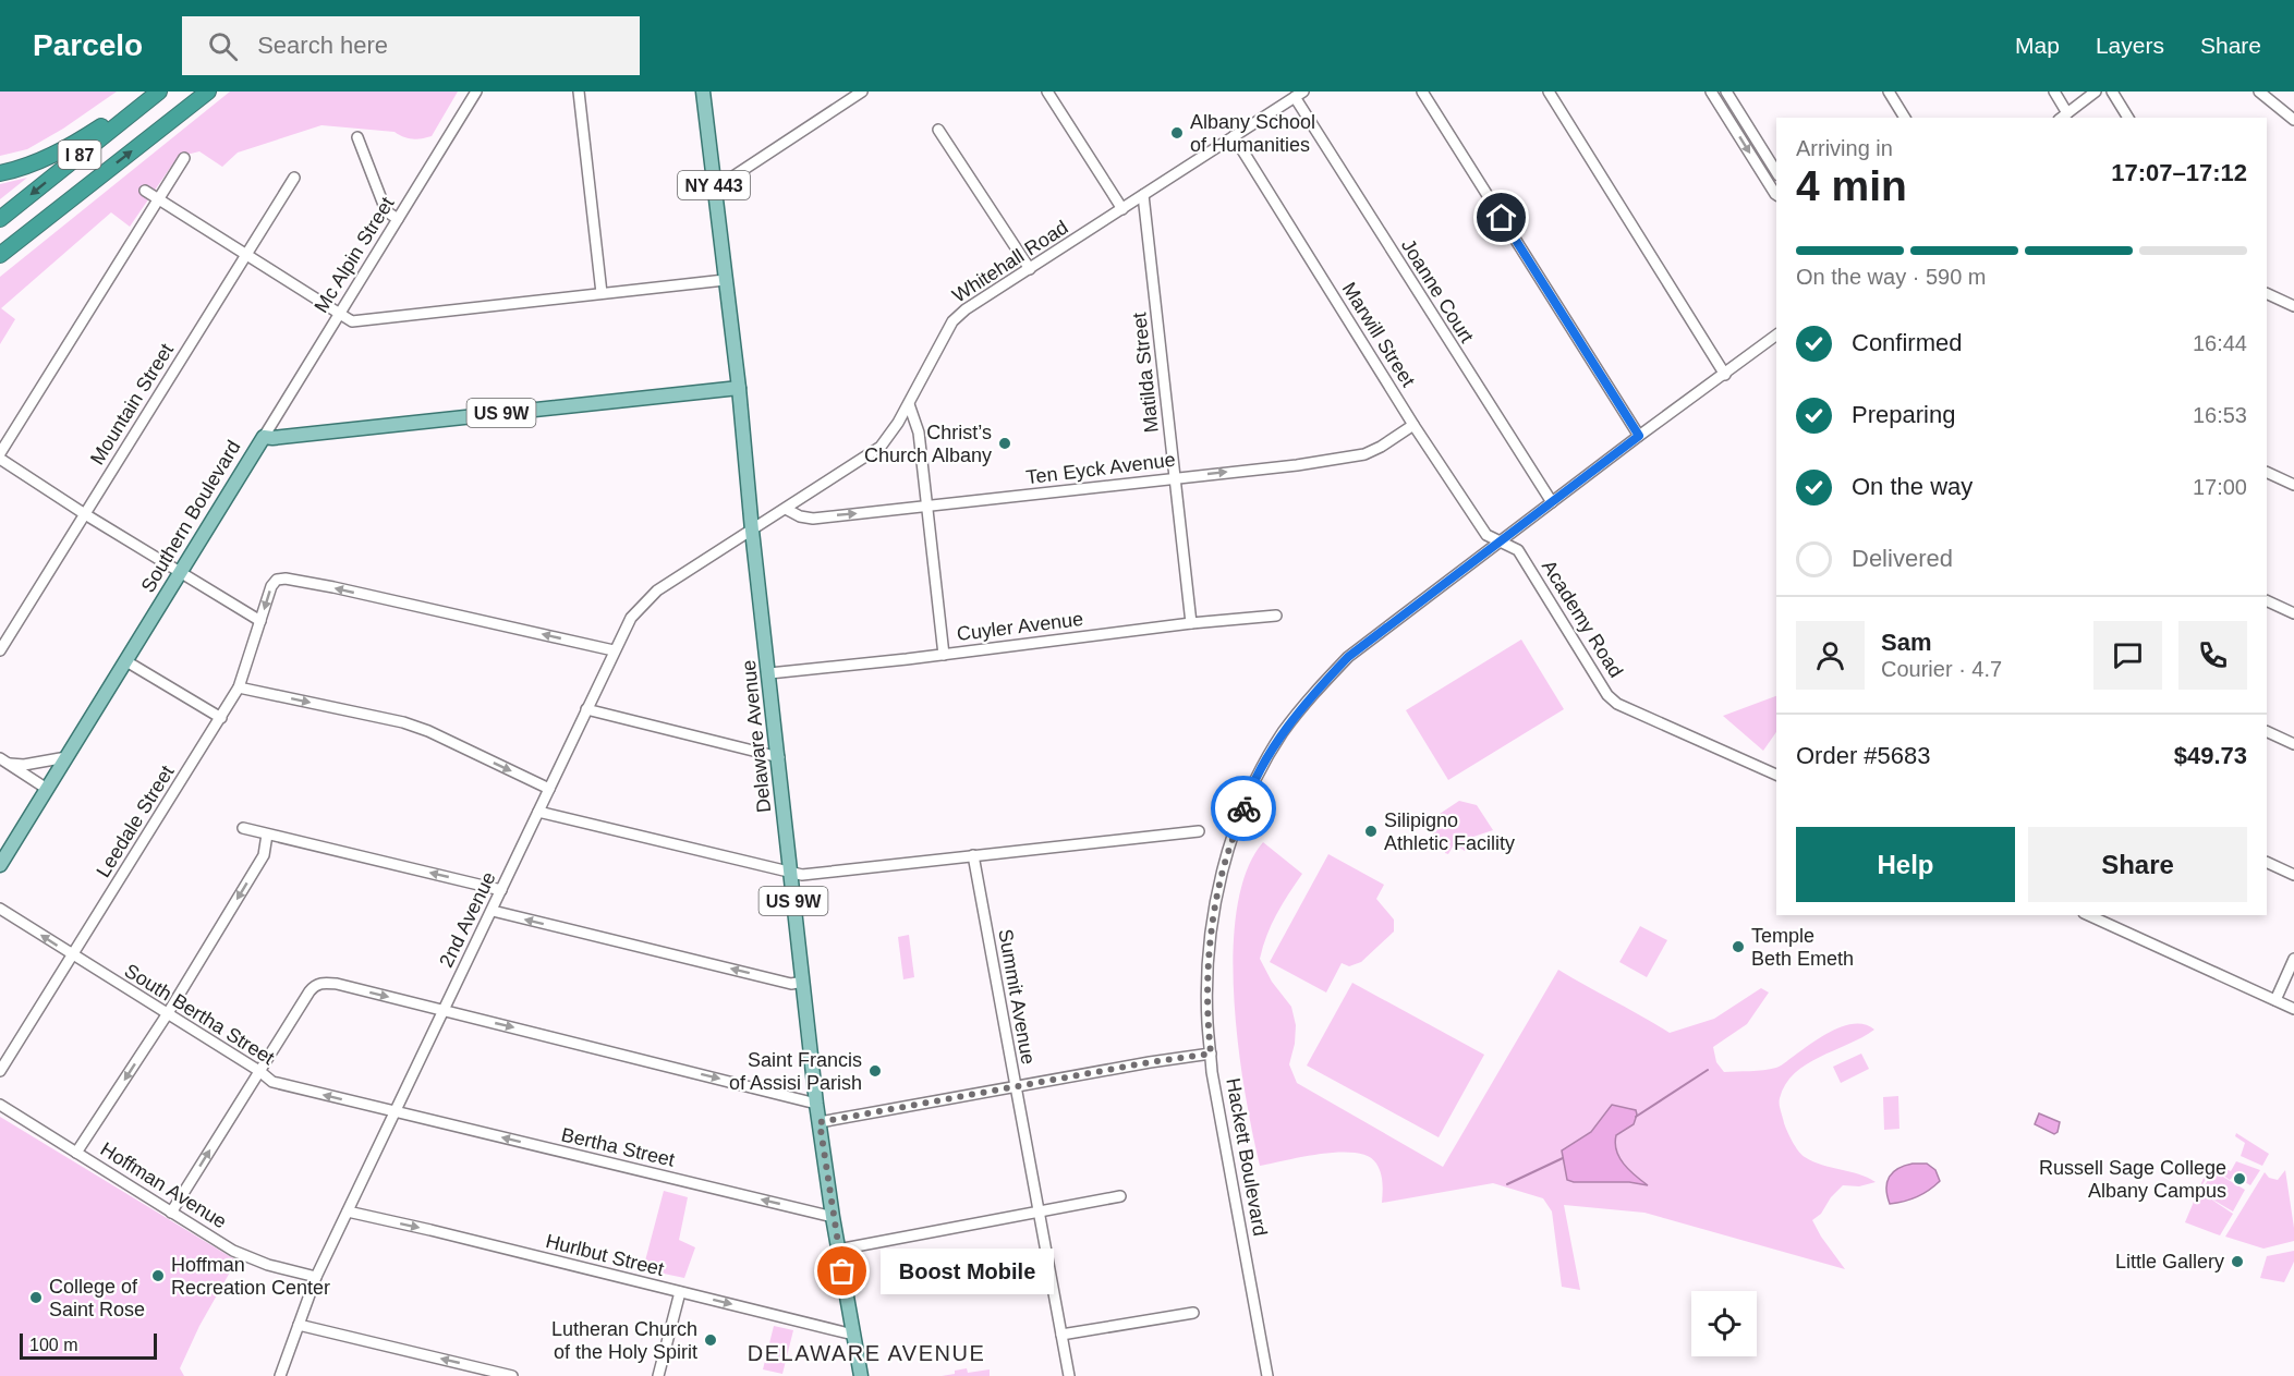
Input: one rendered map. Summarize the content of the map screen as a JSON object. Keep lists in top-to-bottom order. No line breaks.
{"streets":{"highway":["I 87"],"main road":["NY 443","US 9W","Southern Boulevard","Delaware Avenue"],"street":["Mc Alpin Street","Whitehall Road","Joanne Court","Marwill Street","Matilda Street","Mountain Street","Ten Eyck Avenue","Academy Road","Cuyler Avenue","Leedale Street","2nd Avenue","Summit Avenue","South Bertha Street","Bertha Street","Hackett Boulevard","Hoffman Avenue","Hurlbut Street"]},"crossings":[["Mc Alpin Street","Southern Boulevard"],["Whitehall Road","Joanne Court"],["Whitehall Road","Marwill Street"],["Whitehall Road","Matilda Street"],["Whitehall Road","Ten Eyck Avenue"],["Whitehall Road","Delaware Avenue"],["Whitehall Road","2nd Avenue"],["Joanne Court","Hackett Boulevard"],["Marwill Street","Ten Eyck Avenue"],["Marwill Street","Academy Road"],["Marwill Street","Hackett Boulevard"],["Matilda Street","Ten Eyck Avenue"],["Matilda Street","Cuyler Avenue"],["Southern Boulevard","Delaware Avenue"],["Academy Road","Hackett Boulevard"],["Cuyler Avenue","Delaware Avenue"],["Delaware Avenue","2nd Avenue"],["Delaware Avenue","Bertha Street"],["Delaware Avenue","Hurlbut Street"],["Leedale Street","2nd Avenue"],["Leedale Street","South Bertha Street"],["2nd Avenue","South Bertha Street"],["2nd Avenue","Bertha Street"],["2nd Avenue","Hoffman Avenue"],["2nd Avenue","Hurlbut Street"],["South Bertha Street","Bertha Street"]],"one_way":["Ten Eyck Avenue","Leedale Street","South Bertha Street","Bertha Street","Hurlbut Street"],"districts":["DELAWARE AVENUE"],"places":["Albany School of Humanities","Christ’s Church Albany","Silipigno Athletic Facility","Temple Beth Emeth","Saint Francis of Assisi Parish","Russell Sage College Albany Campus","Little Gallery","Boost Mobile","Hoffman Recreation Center","College of Saint Rose","Lutheran Church of the Holy Spirit"],"scale_bar":"100 m","page":{"header":"Parcelo","search":"Search here","nav":["Map","Layers","Share"],"heading":["4 min","Arriving in","17:07–17:12"],"panel":["Sam","Courier · 4.7","Order #5683","$49.73"],"bar":"On the way · 590 m","list":[["Confirmed","16:44"],["Preparing","16:53"],["On the way","17:00"],"Delivered"],"buttons":["Help","Share"],"bubble":"Boost Mobile","scale":"100 m"}}
